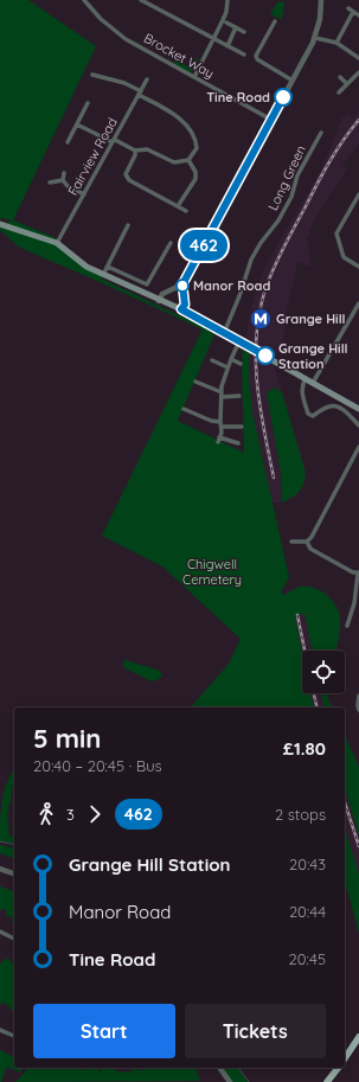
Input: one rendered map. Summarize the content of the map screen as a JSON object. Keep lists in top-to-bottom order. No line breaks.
{"streets":{"street":["Brocket Way","Fairview Road","Long Green"]},"parks":["Chigwell Cemetery"],"places":{"other":["Tine Road","Manor Road","Grange Hill Station"],"metro station":["Grange Hill"]},"lines":["bus line 462"],"page":{"on_map":"462","heading":["5 min","20:40 – 20:45 · Bus","£1.80"],"legs":["3","462","2 stops"],"list":[{"name":"Grange Hill Station","value":"20:43"},{"name":"Manor Road","value":"20:44"},{"name":"Tine Road","value":"20:45"}],"buttons":["Start","Tickets"]}}
